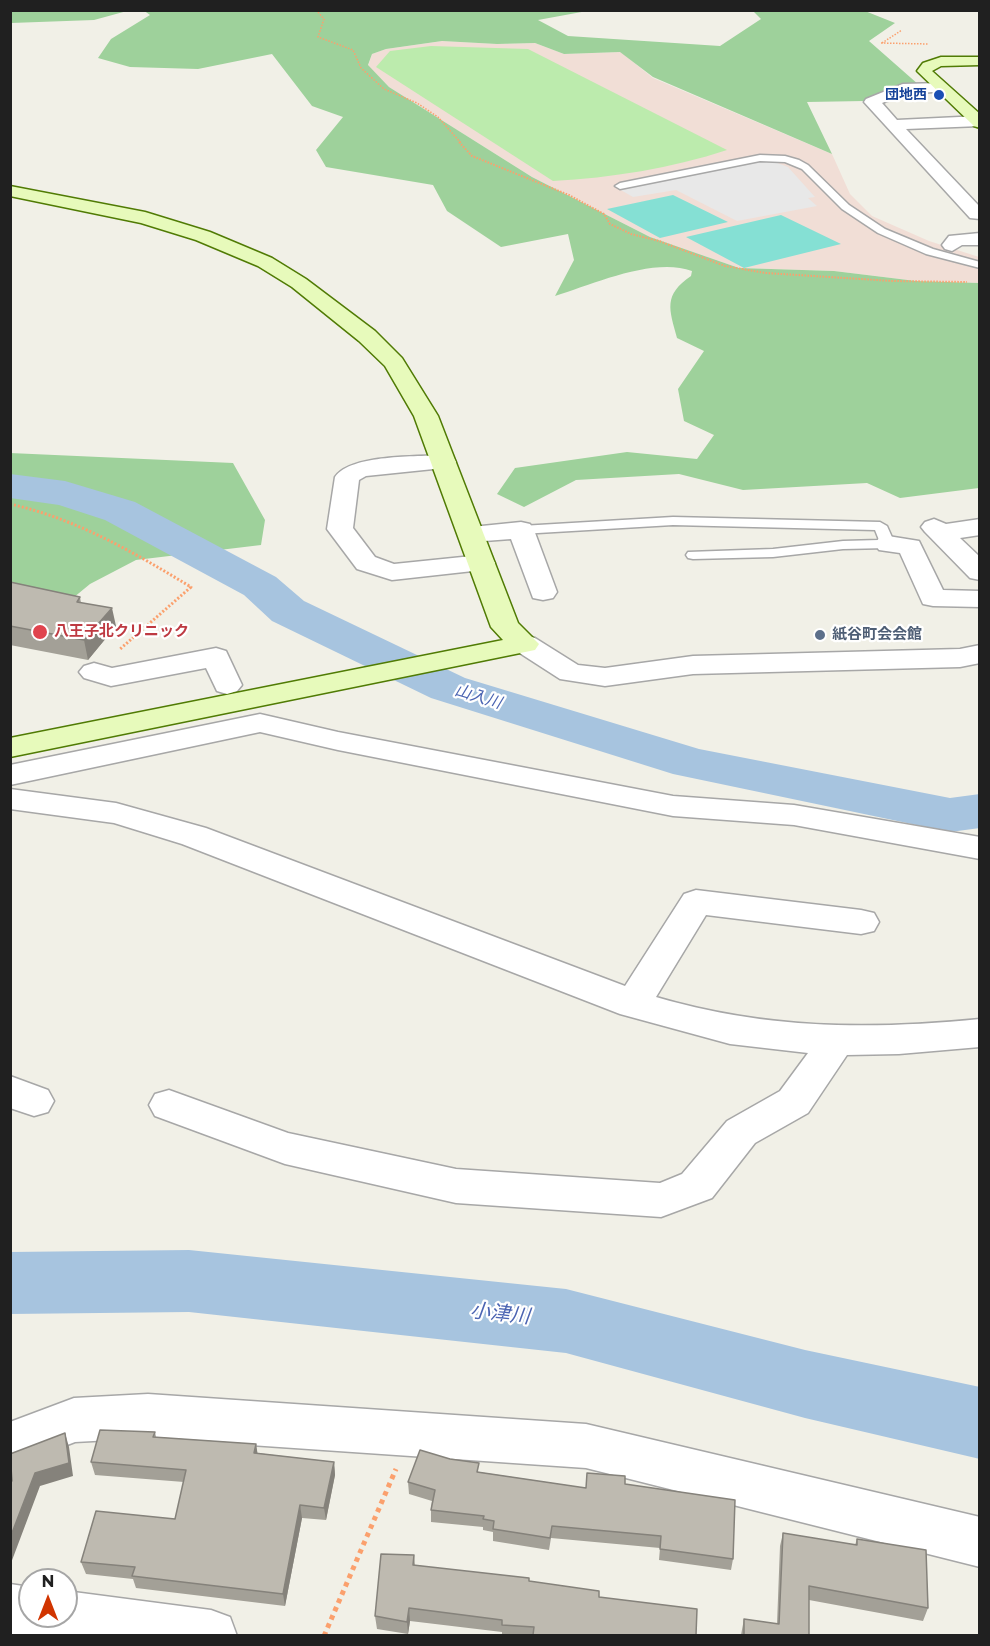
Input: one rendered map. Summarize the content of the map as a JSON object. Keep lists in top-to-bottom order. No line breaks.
{"water":["山入川","小津川"],"places":["団地西","八王子北クリニック","紙谷町会会館"],"north":"top"}
